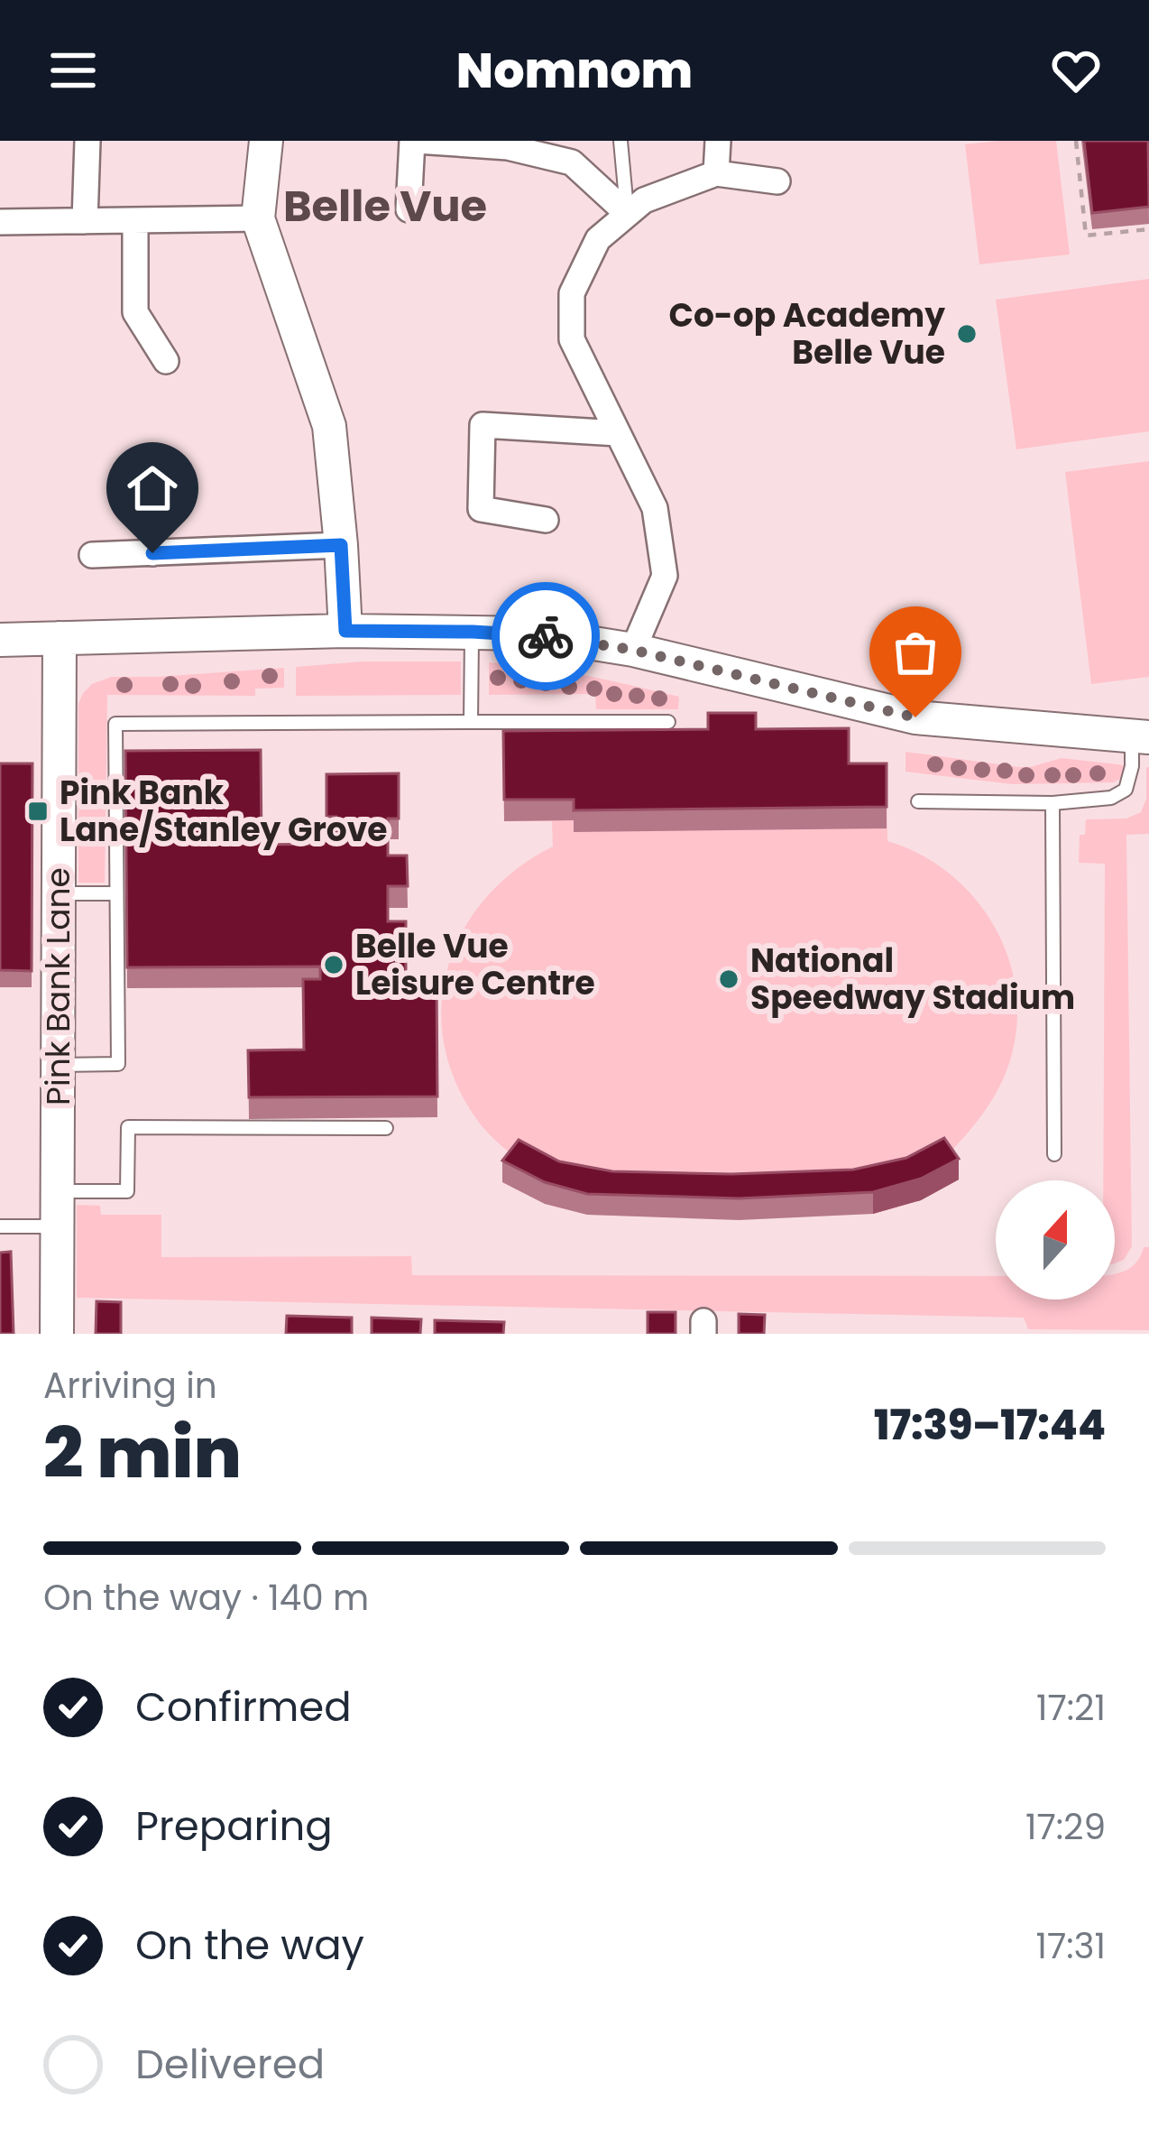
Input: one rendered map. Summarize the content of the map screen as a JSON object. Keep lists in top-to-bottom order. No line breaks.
{"streets":{"street":["Pink Bank Lane"]},"districts":["Belle Vue"],"places":{"other":["Co-op Academy Belle Vue","Belle Vue Leisure Centre","National Speedway Stadium"],"transit":["Pink Bank Lane/Stanley Grove"]},"north":"top","page":{"header":"Nomnom","heading":["2 min","Arriving in","17:39–17:44"],"bar":"On the way · 140 m","list":[["Confirmed","17:21"],["Preparing","17:29"],["On the way","17:31"],"Delivered"]}}
